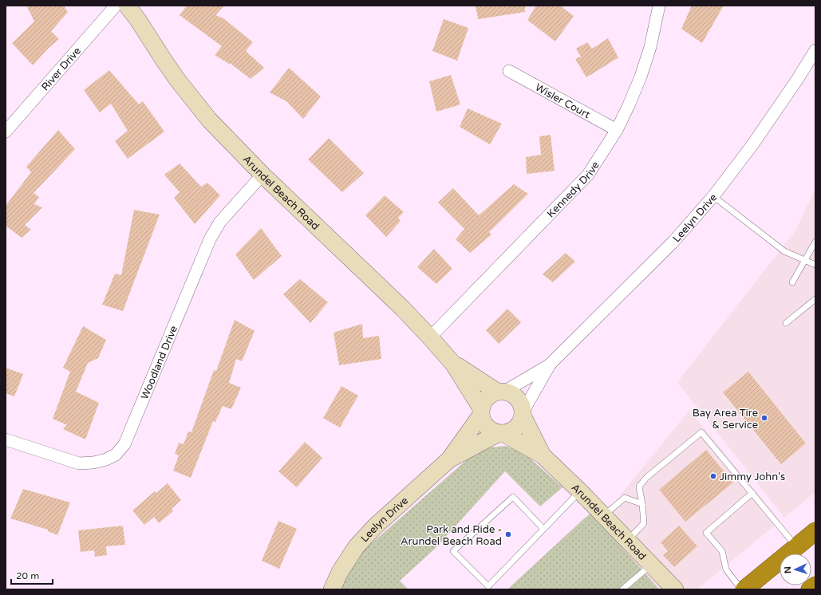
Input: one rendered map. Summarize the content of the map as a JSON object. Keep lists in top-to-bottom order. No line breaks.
{"streets":{"street":["River Drive","Wisler Court","Kennedy Drive","Arundel Beach Road","Leelyn Drive","Woodland Drive"]},"crossings":[["Wisler Court","Kennedy Drive"],["Kennedy Drive","Arundel Beach Road"],["Arundel Beach Road","Leelyn Drive"],["Arundel Beach Road","Woodland Drive"]],"places":["Bay Area Tire & Service","Jimmy John's","Park and Ride - Arundel Beach Road"],"scale_bar":"20 m","north":"left"}
